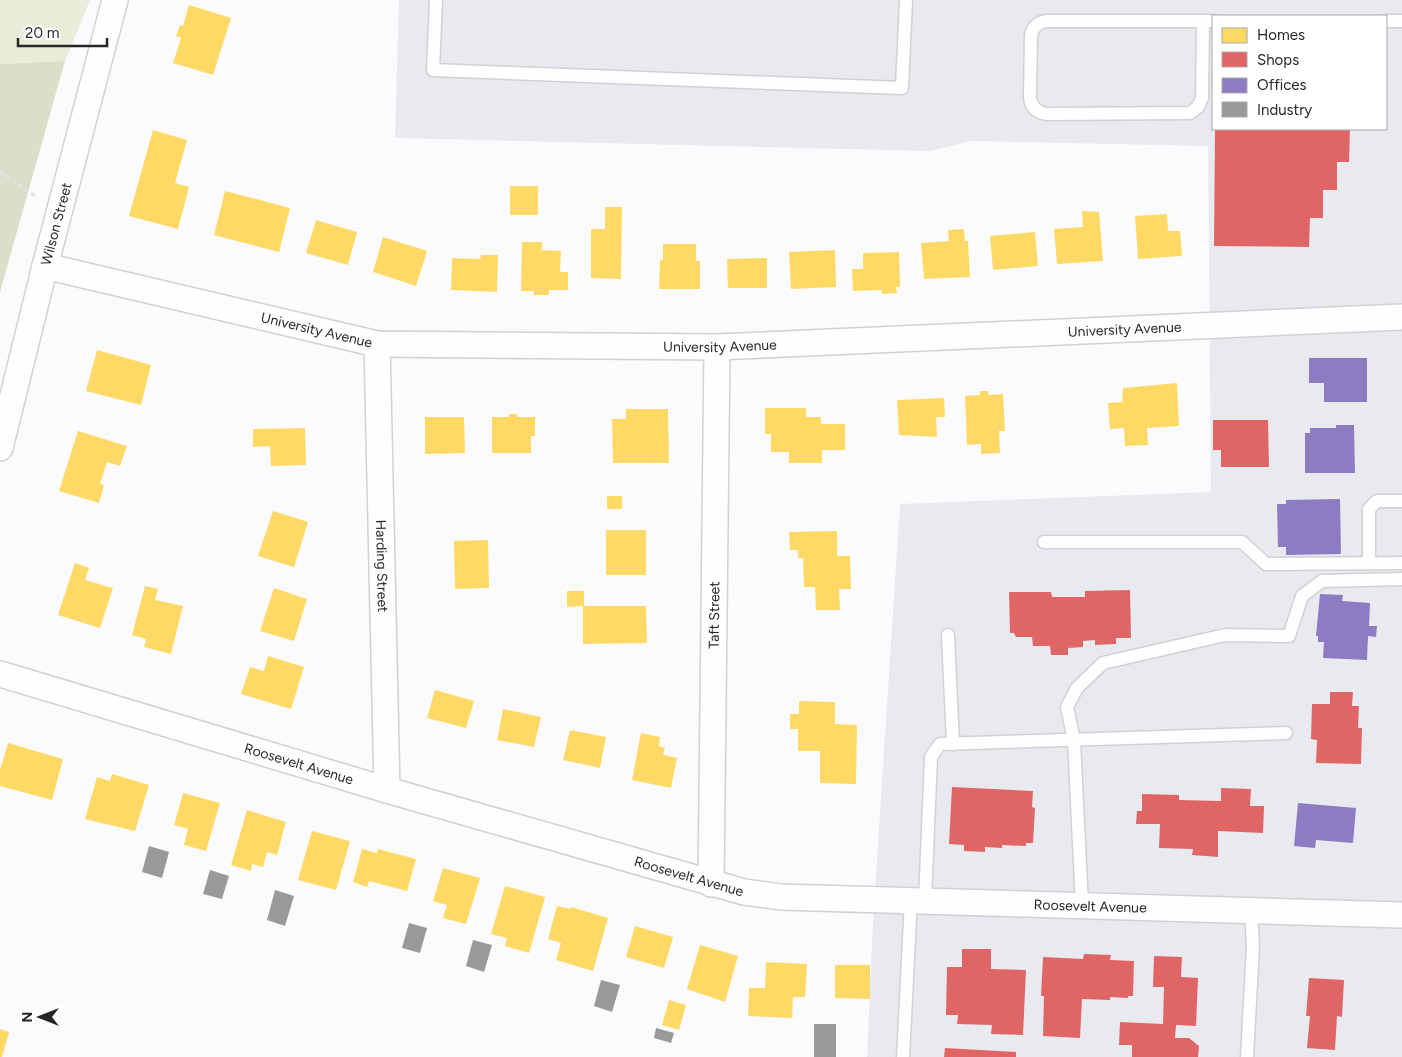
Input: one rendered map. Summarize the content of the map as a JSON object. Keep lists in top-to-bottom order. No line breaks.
{"streets":{"street":["Wilson Street","University Avenue","Harding Street","Taft Street","Roosevelt Avenue"]},"crossings":[["Wilson Street","University Avenue"],["University Avenue","Harding Street"],["University Avenue","Taft Street"],["Harding Street","Roosevelt Avenue"],["Taft Street","Roosevelt Avenue"]],"legend":["Homes","Shops","Offices","Industry"],"scale_bar":"20 m","north":"left"}
